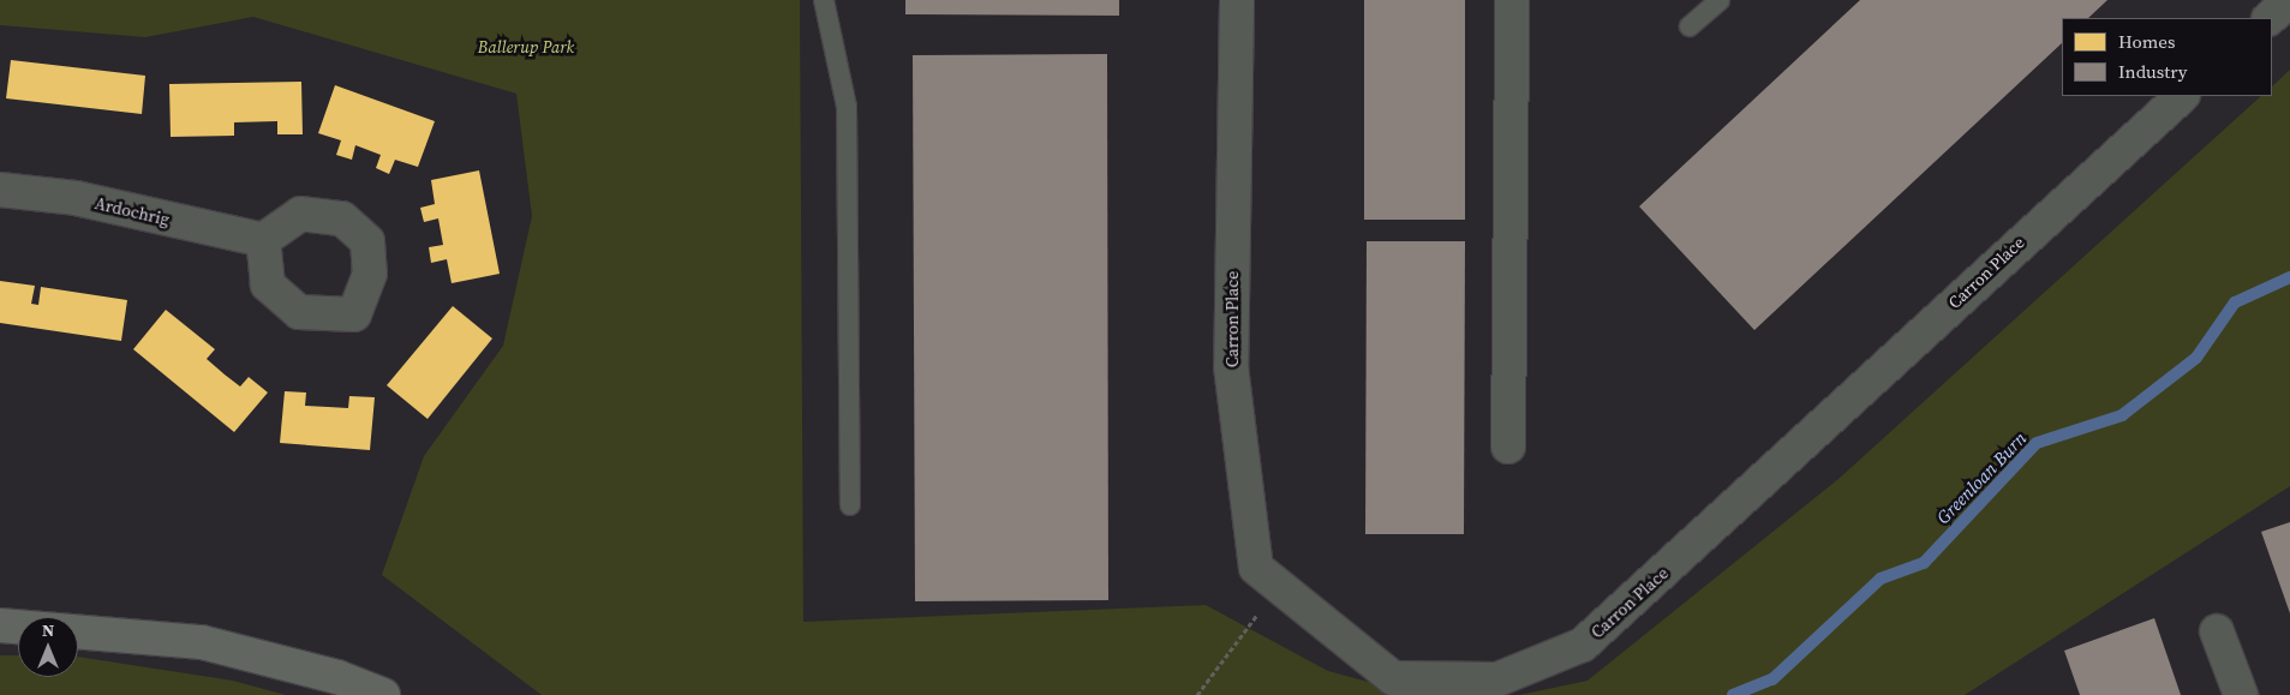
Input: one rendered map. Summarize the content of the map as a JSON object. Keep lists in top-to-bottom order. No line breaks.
{"streets":{"street":["Ardochrig","Carron Place"]},"water":["Greenloan Burn"],"parks":["Ballerup Park"],"legend":["Homes","Industry"],"north":"top"}
